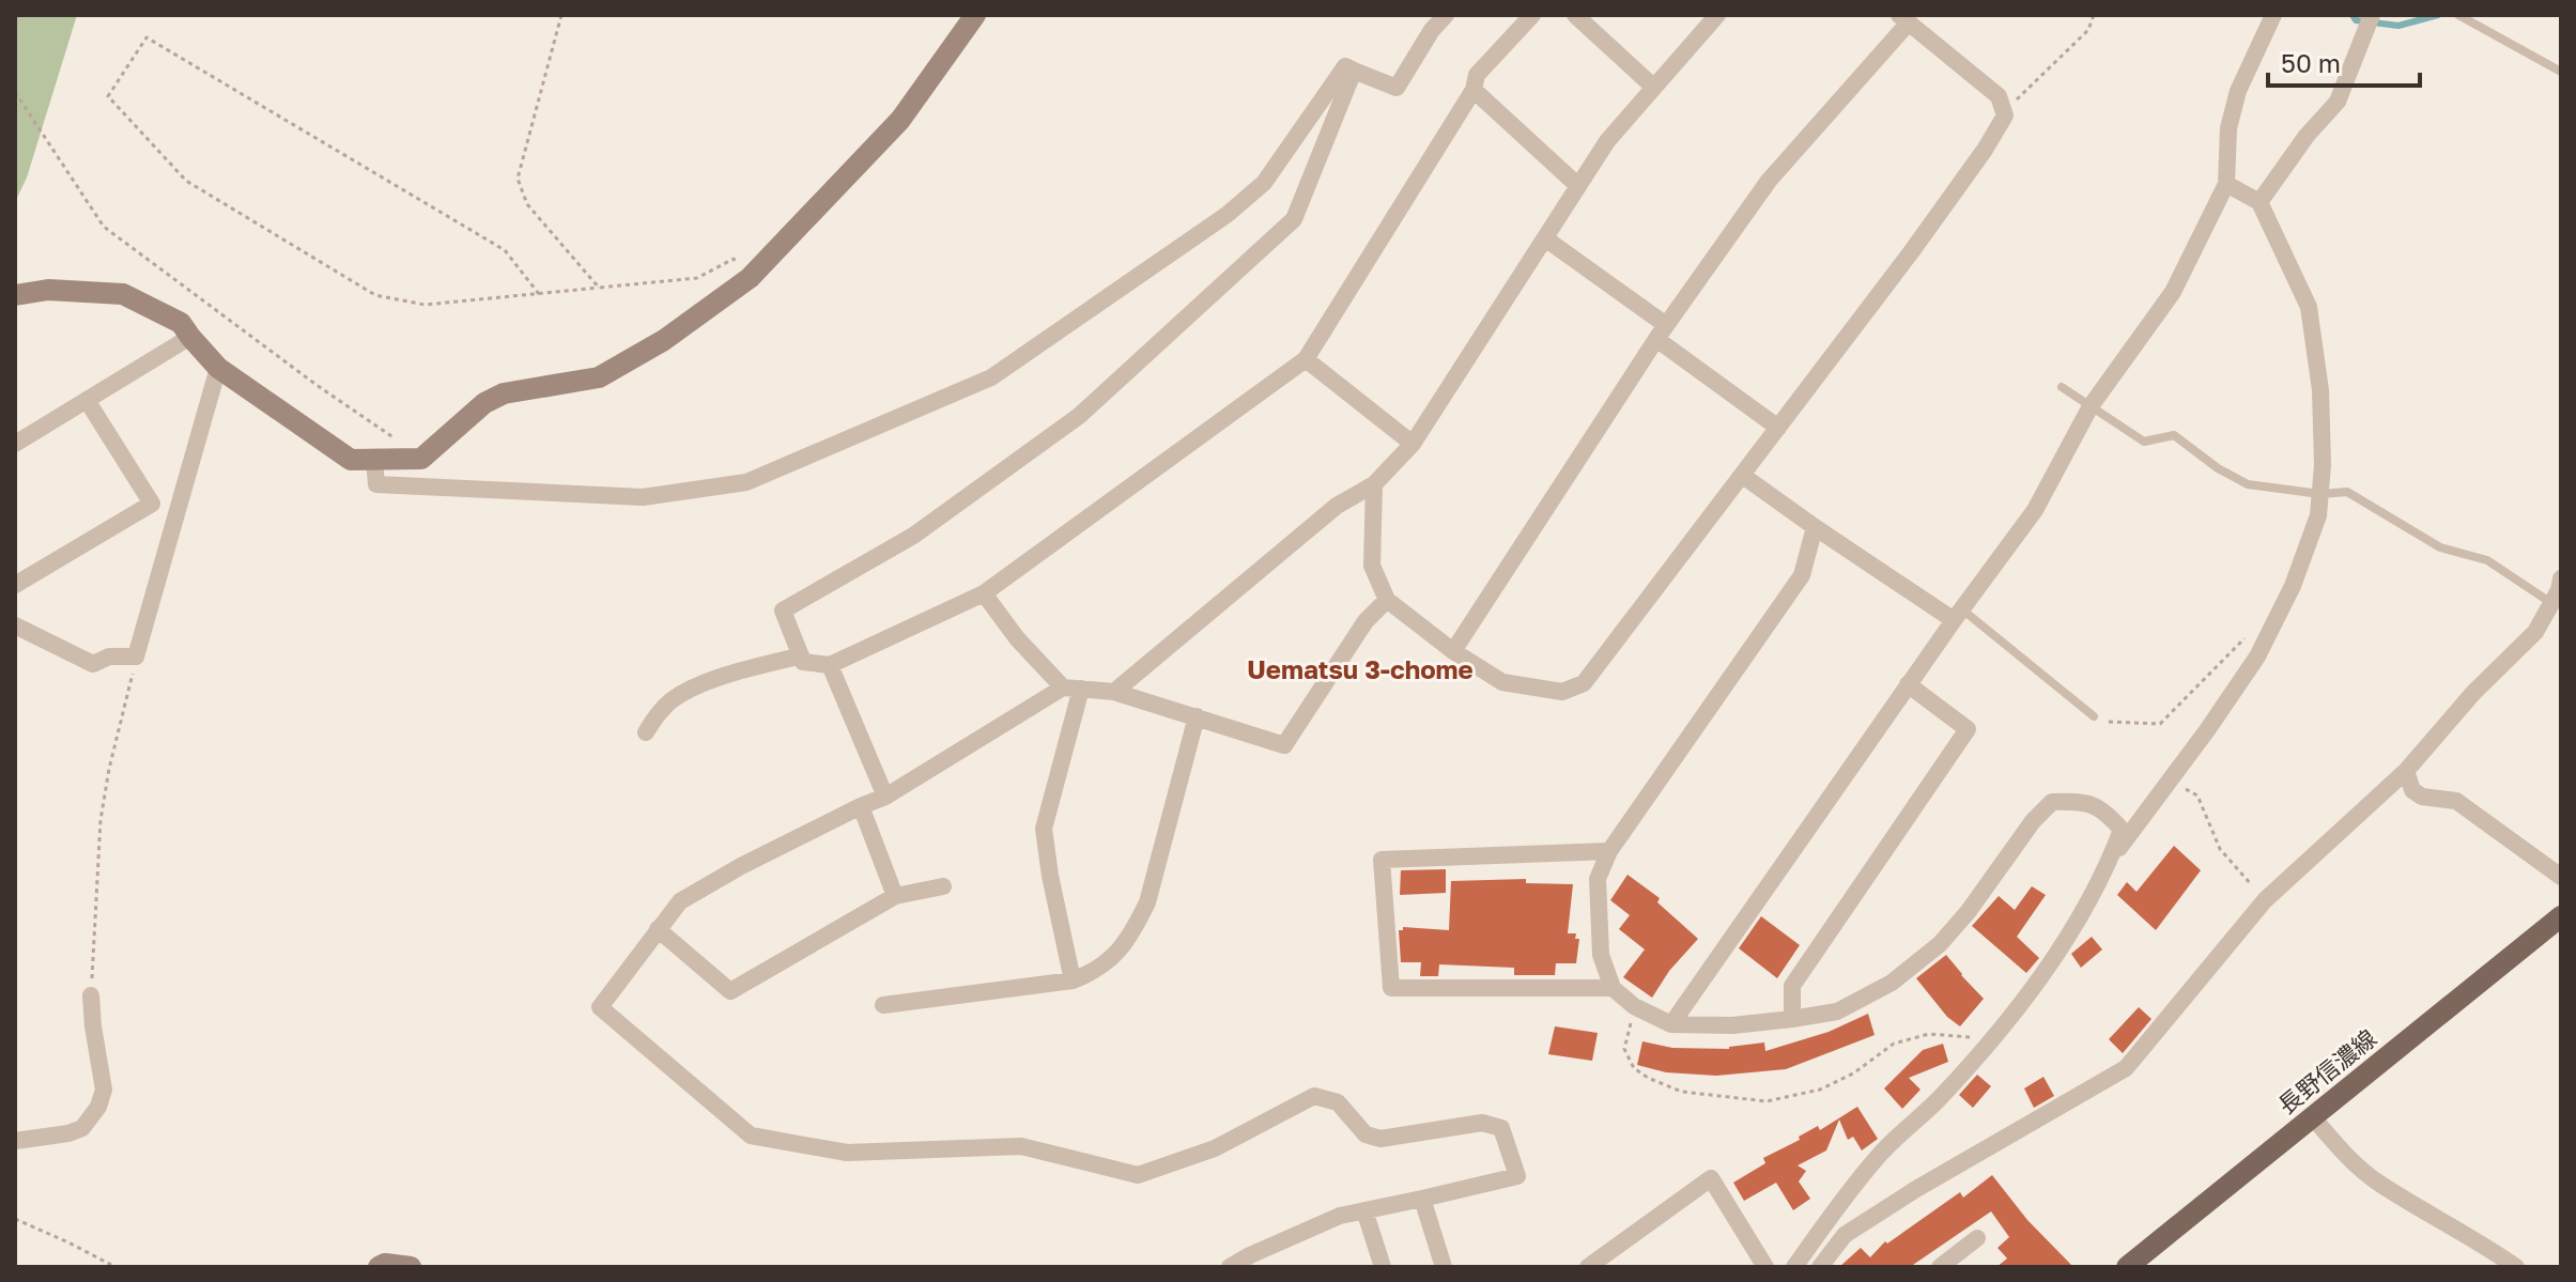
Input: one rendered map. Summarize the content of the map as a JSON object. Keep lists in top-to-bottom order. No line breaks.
{"streets":{"main road":["長野信濃線"]},"districts":["Uematsu 3-chome"],"scale_bar":"50 m"}
